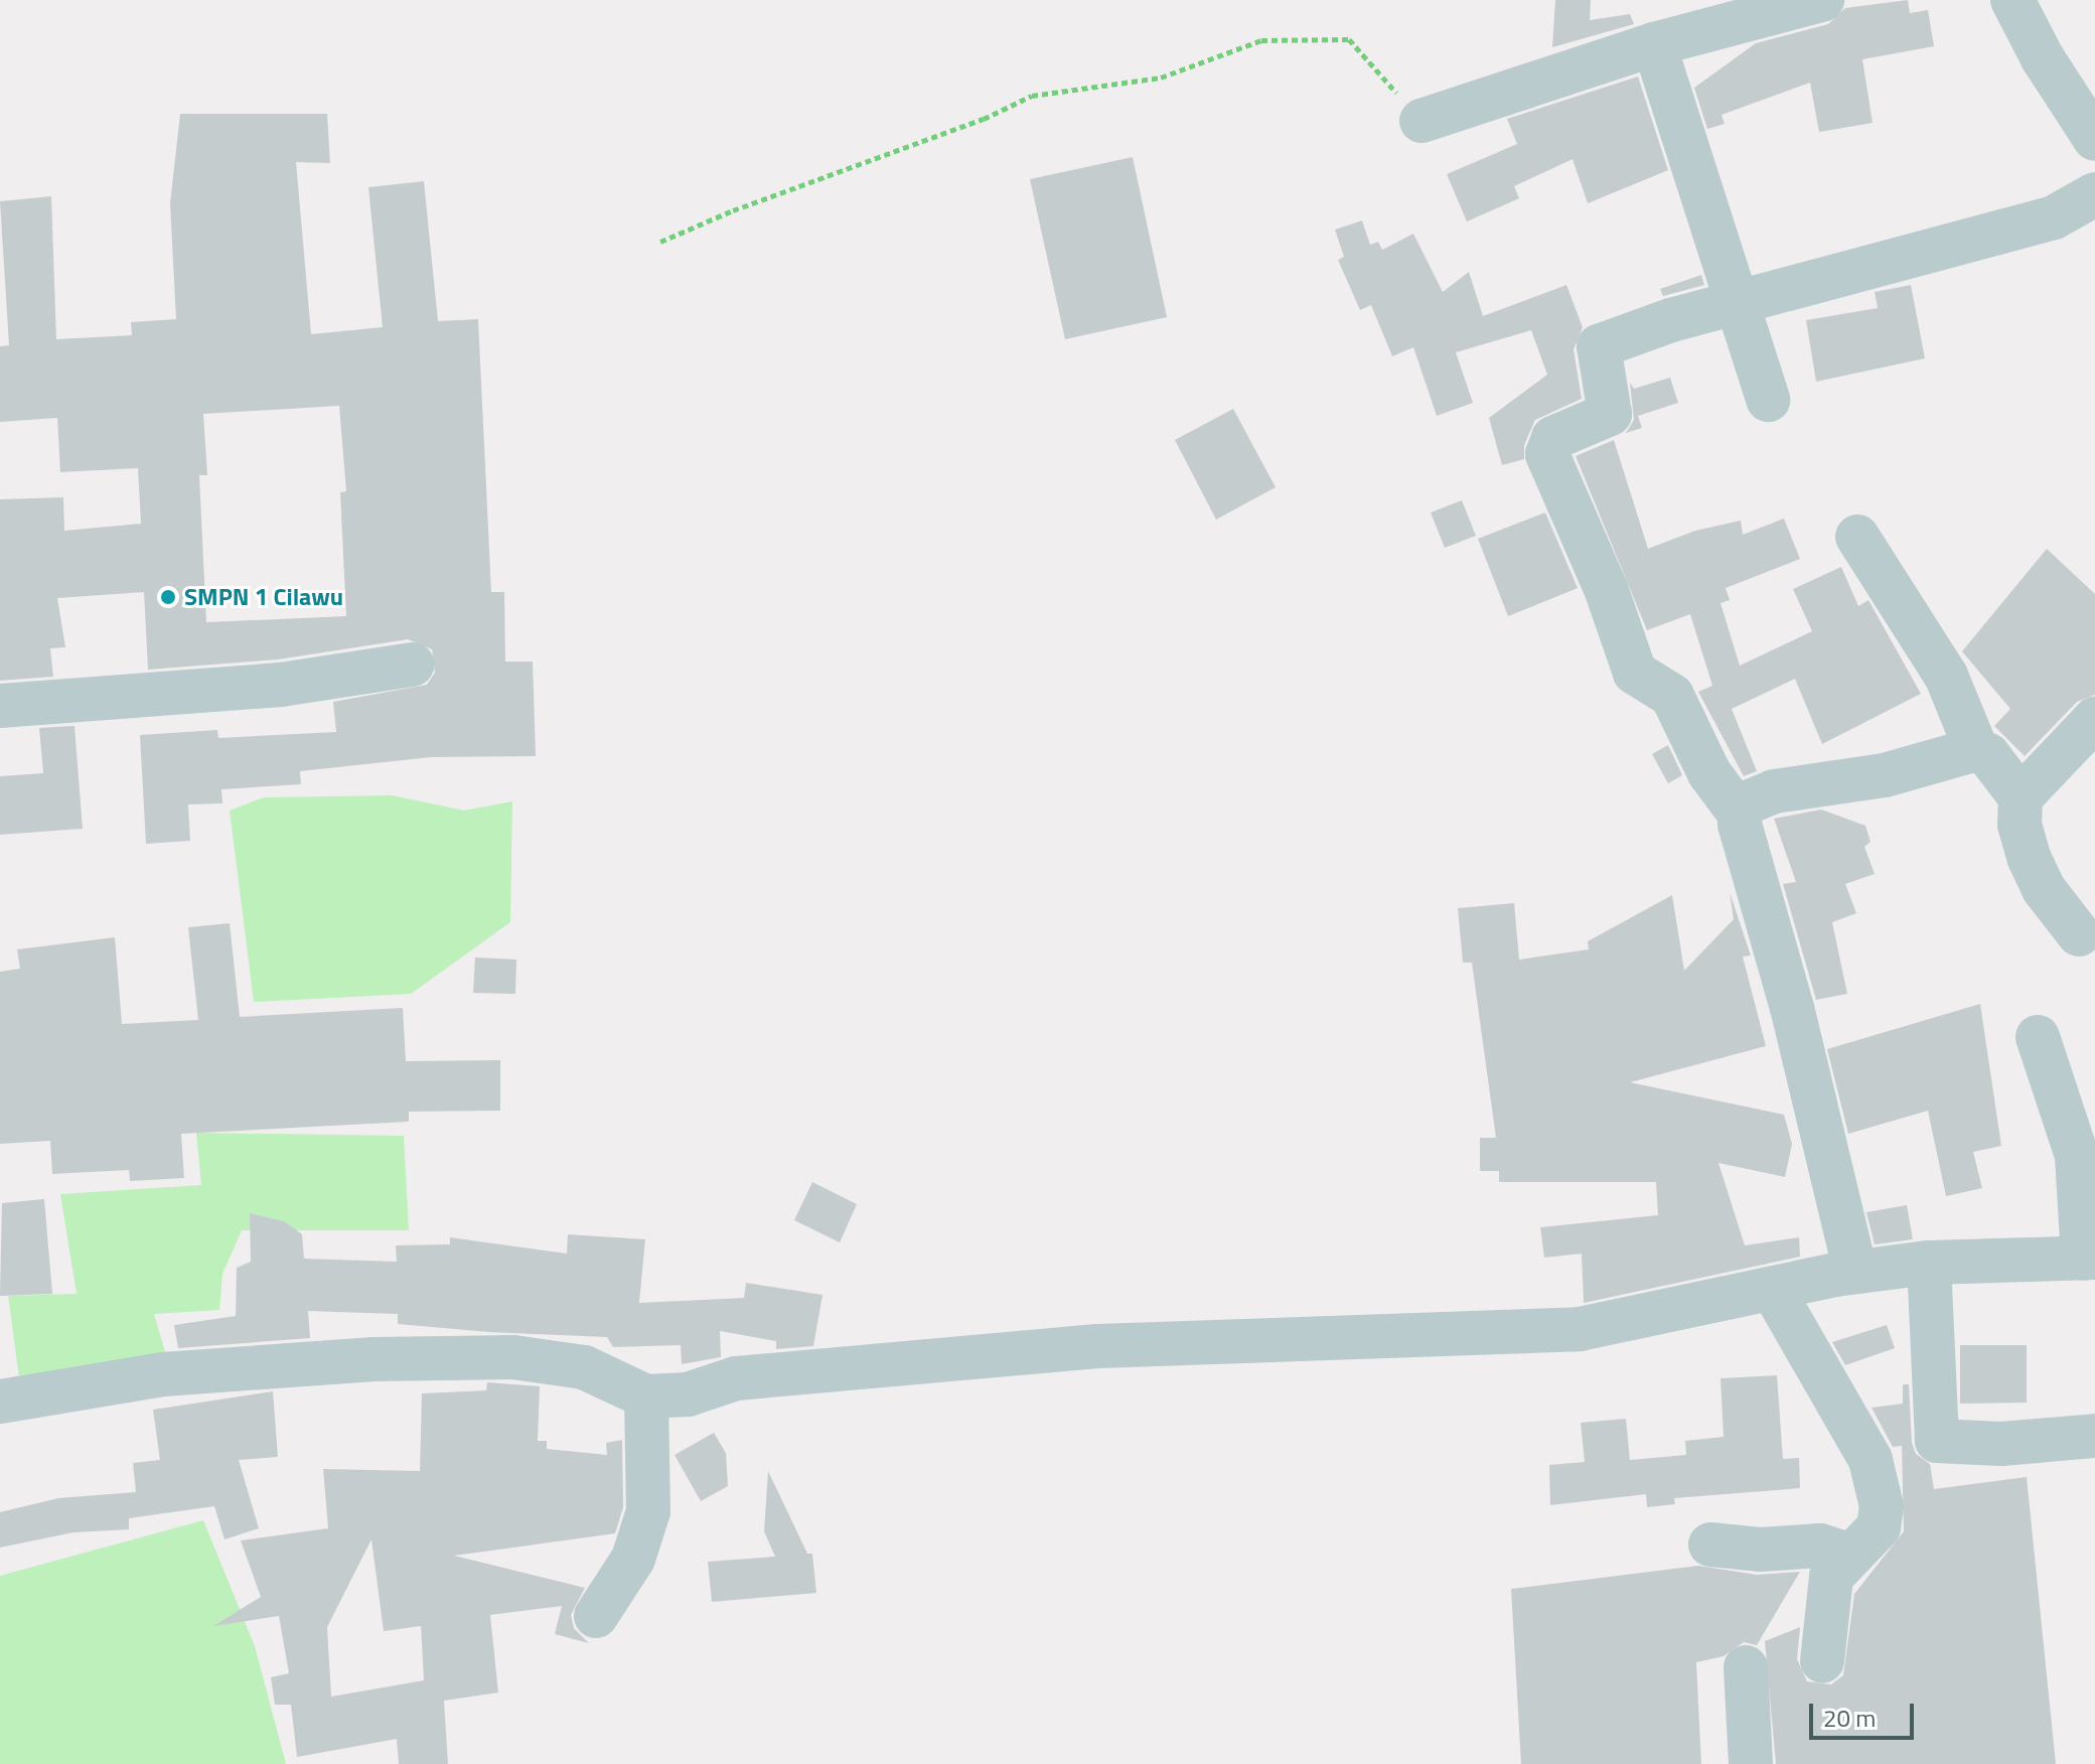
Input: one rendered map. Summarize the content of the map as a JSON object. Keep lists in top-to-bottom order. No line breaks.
{"places":["SMPN 1 Cilawu"],"scale_bar":"20 m"}
